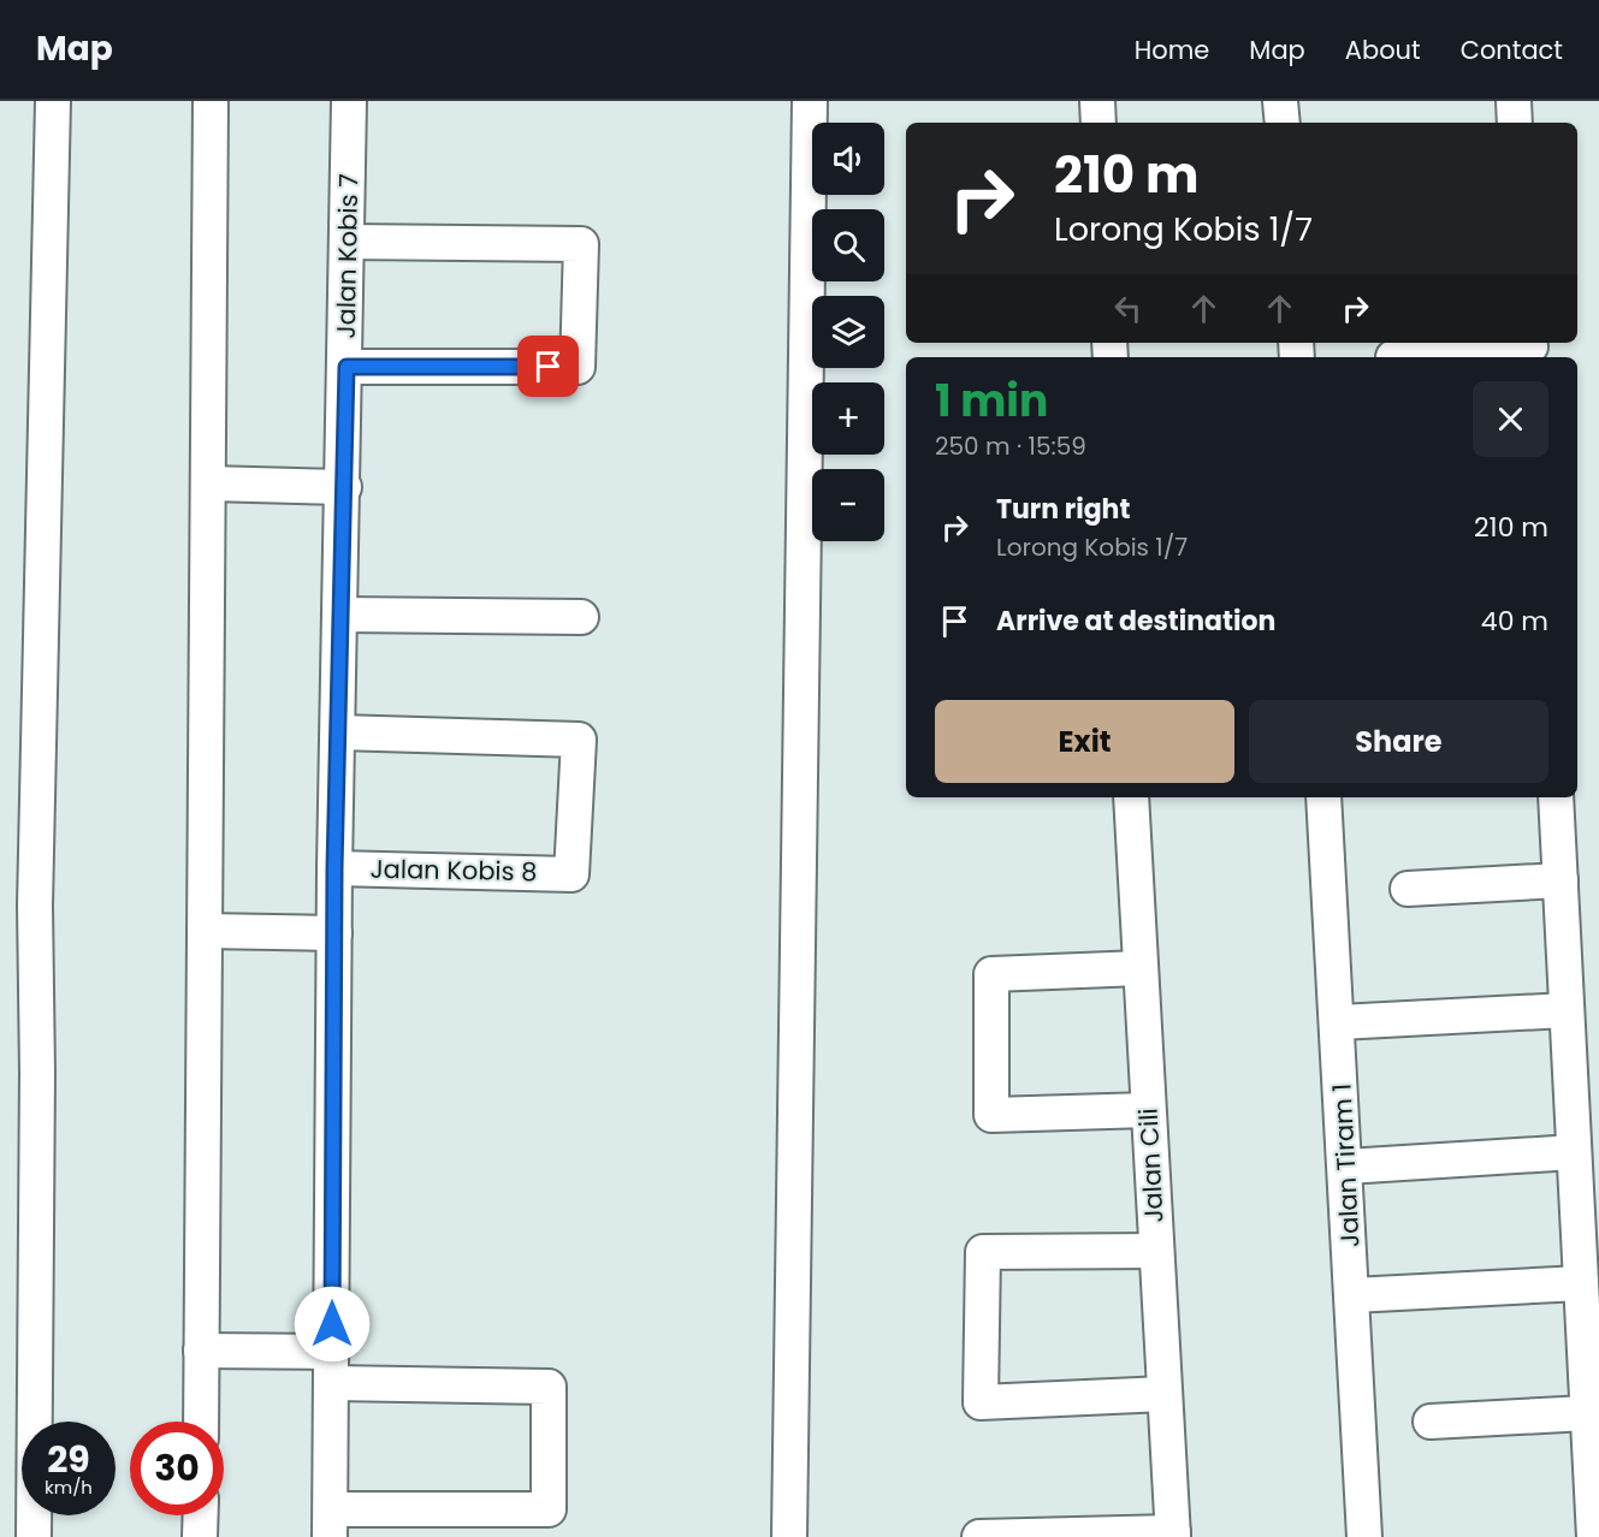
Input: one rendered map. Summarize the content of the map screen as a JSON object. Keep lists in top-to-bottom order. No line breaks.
{"streets":{"street":["Jalan Kobis 7","Jalan Kobis 8","Jalan Cili","Jalan Tiram 1"]},"crossings":[["Jalan Kobis 7","Jalan Kobis 8"]],"page":{"header":"Map","nav":["Home","Map","About","Contact"],"map_buttons":["+","−"],"turn":["210 m","Lorong Kobis 1/7"],"heading":["1 min","250 m · 15:59"],"list":[{"name":"Turn right","note":"Lorong Kobis 1/7","value":"210 m"},{"name":"Arrive at destination","value":"40 m"}],"buttons":["Exit","Share"],"speed":"29 km/h","limit":"30"}}
